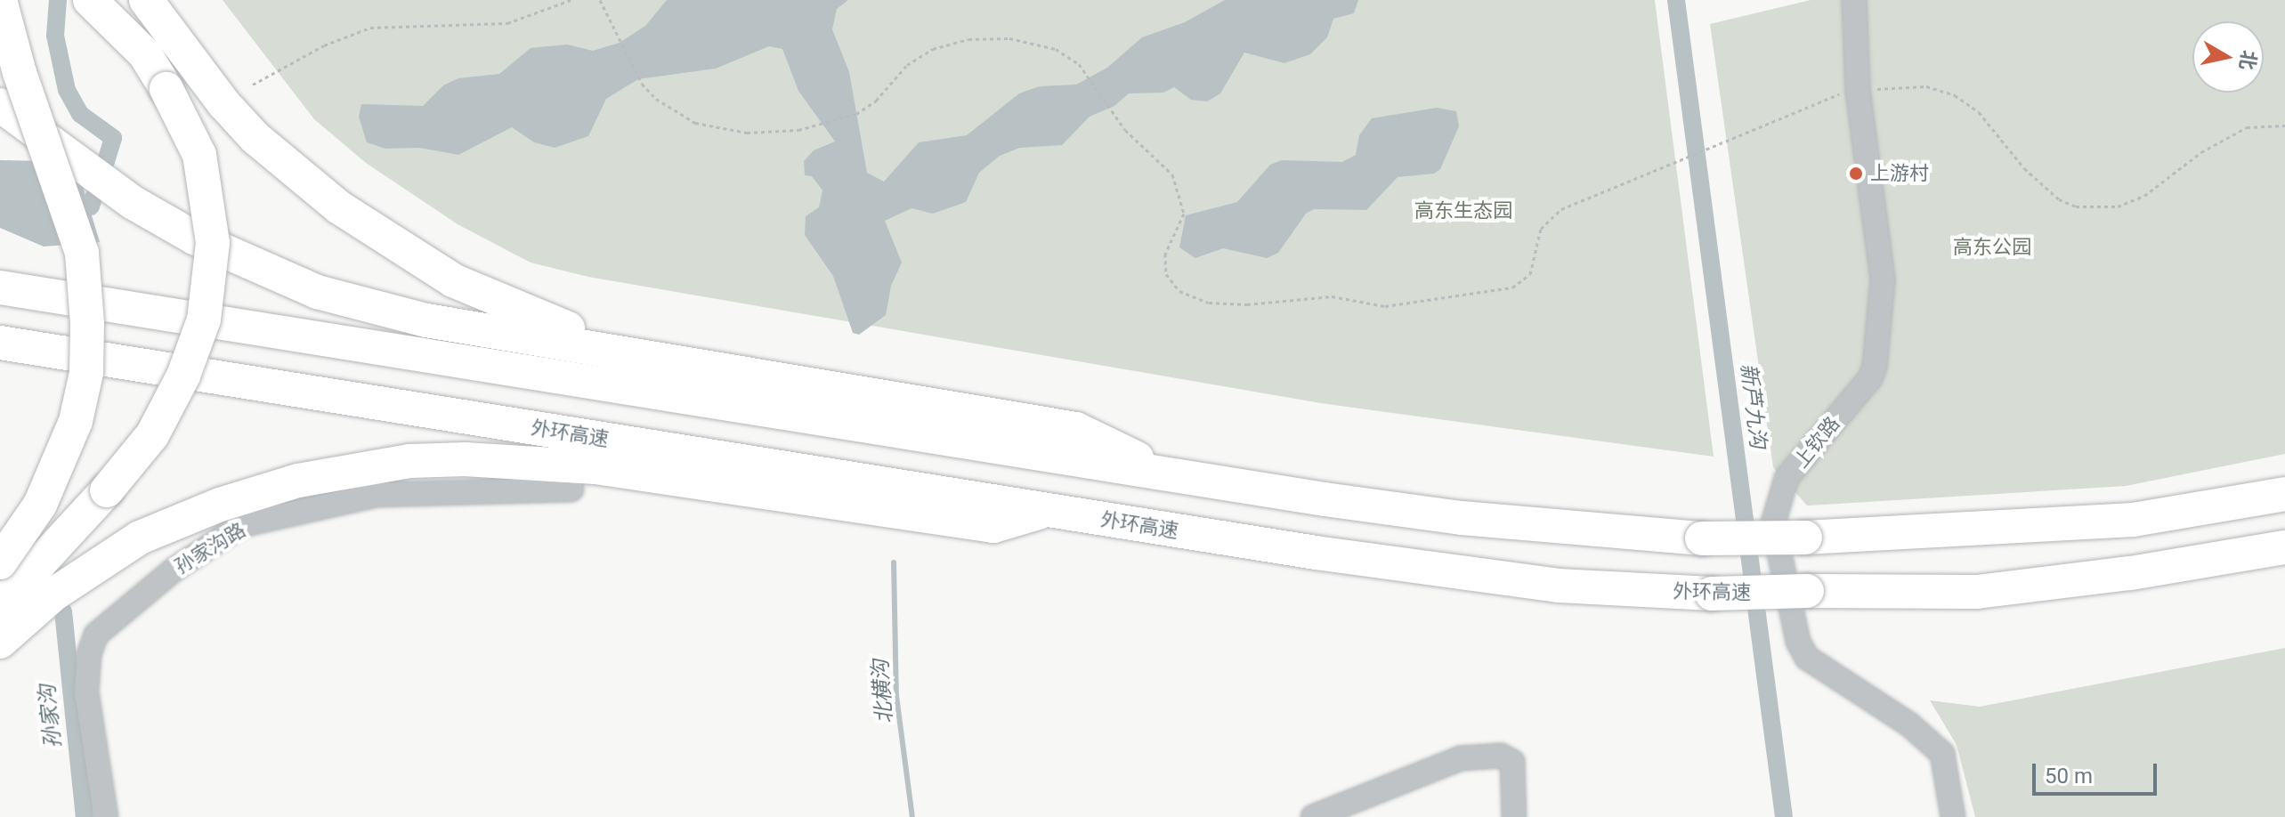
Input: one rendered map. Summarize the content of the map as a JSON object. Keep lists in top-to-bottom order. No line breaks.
{"streets":{"highway":["外环高速"],"street":["上钦路","孙家沟路"]},"water":["新芦九沟","北横沟","孙家沟"],"parks":["高东生态园","高东公园"],"places":["上游村"],"scale_bar":"50 m","north":"right"}
